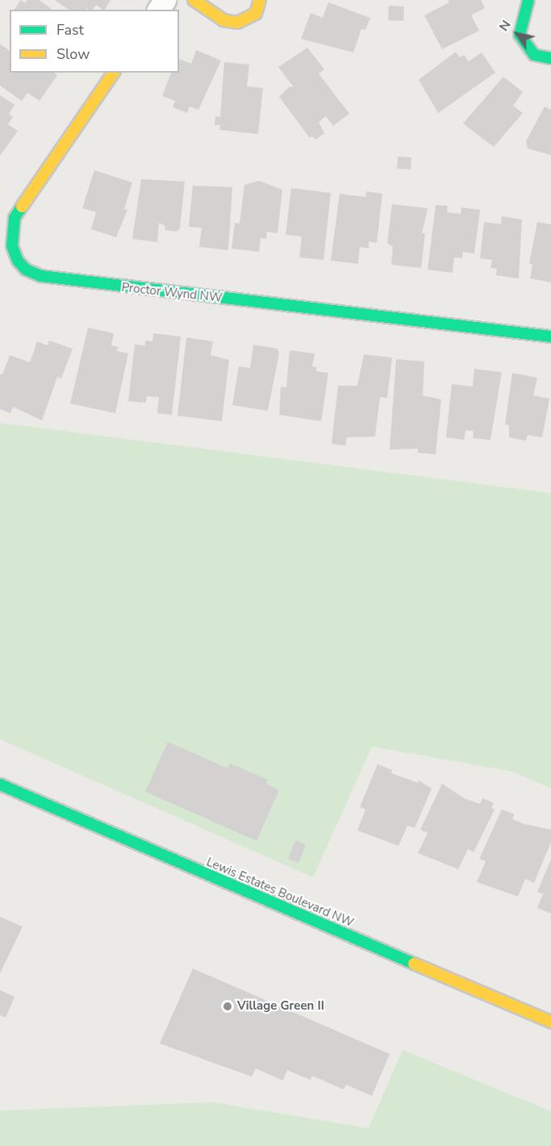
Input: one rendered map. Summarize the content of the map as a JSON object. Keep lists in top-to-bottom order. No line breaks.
{"streets":{"street":["Proctor Wynd NW","Lewis Estates Boulevard NW"]},"places":["Village Green II"],"legend":["Fast","Slow"],"north":"top left"}
